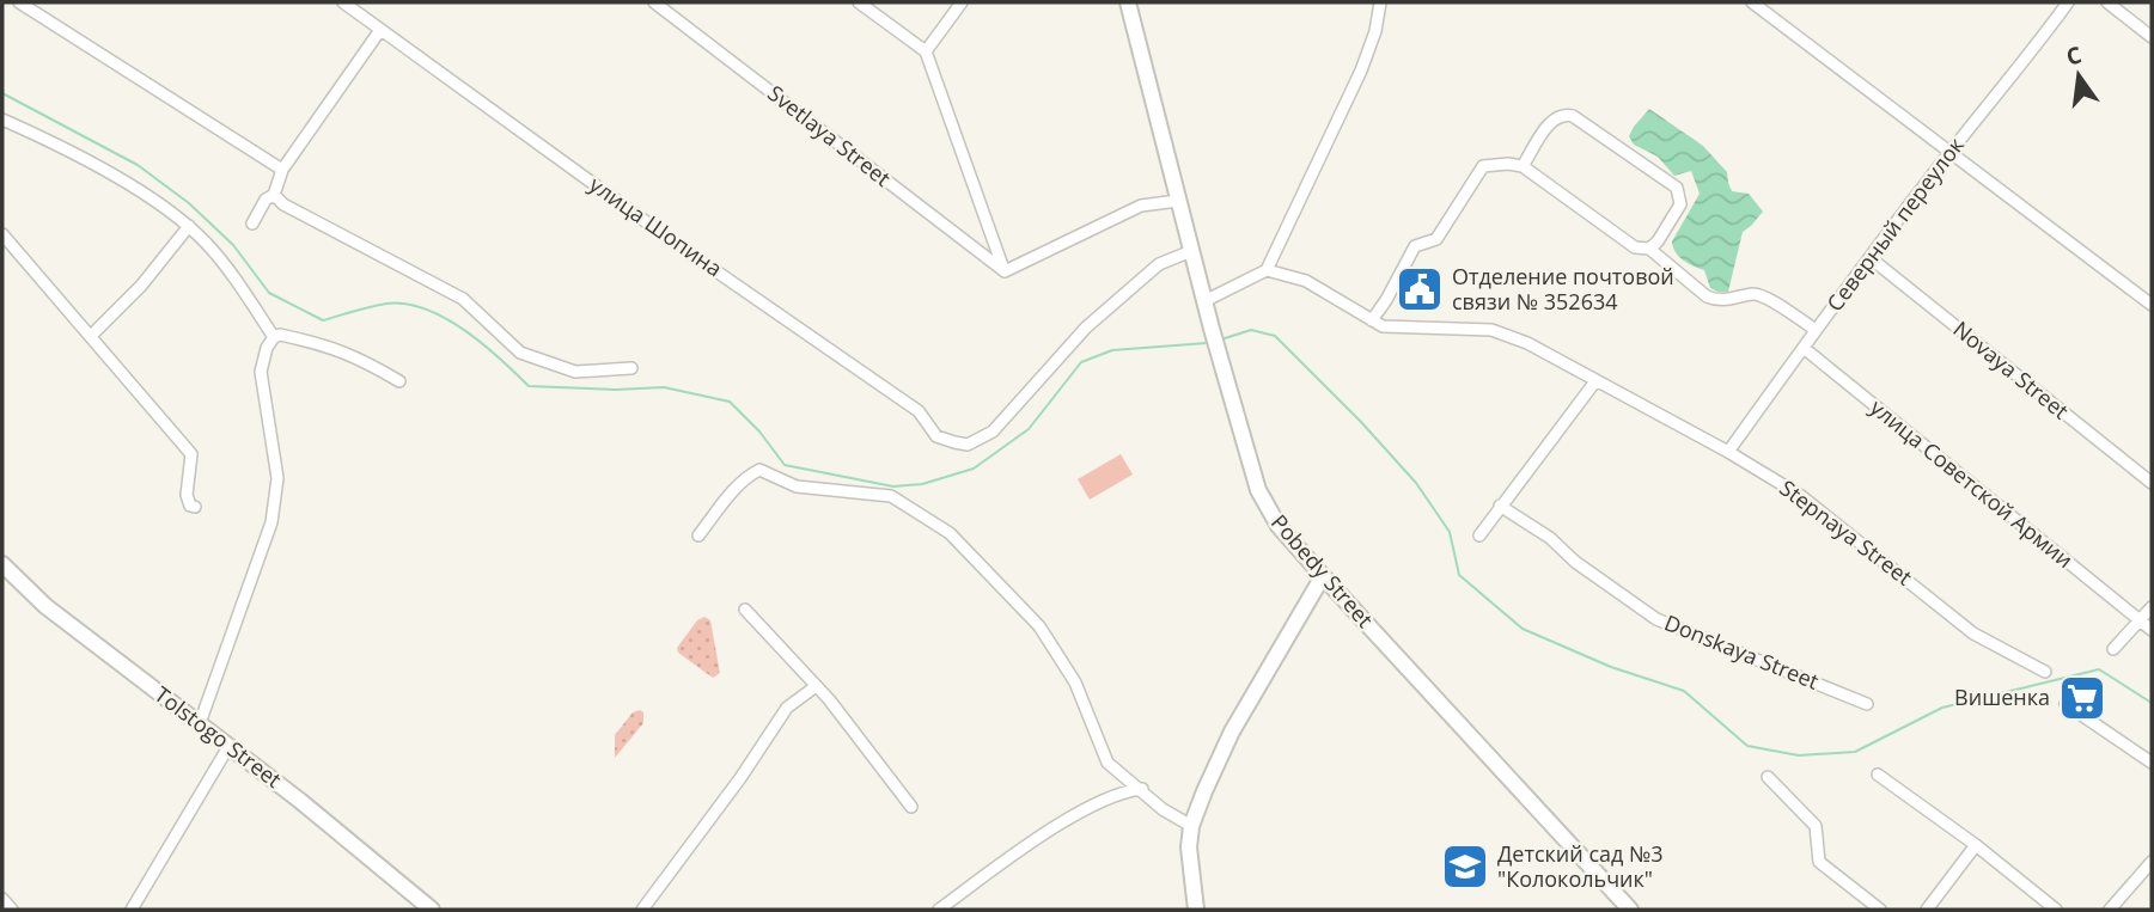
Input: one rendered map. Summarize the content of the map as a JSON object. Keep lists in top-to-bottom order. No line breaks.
{"streets":{"street":["Svetlaya Street","Северный переулок","улица Шопина","Novaya Street","улица Советской Армии","Stepnaya Street","Pobedy Street","Donskaya Street","Tolstogo Street"]},"crossings":[["Северный переулок","Novaya Street"],["Северный переулок","улица Советской Армии"],["Северный переулок","Stepnaya Street"],["улица Шопина","Pobedy Street"]],"places":{"public building":["Отделение почтовой связи № 352634"],"supermarket":["Вишенка"],"school or university":["Детский сад №3 \"Колокольчик\""]},"north":"top"}
